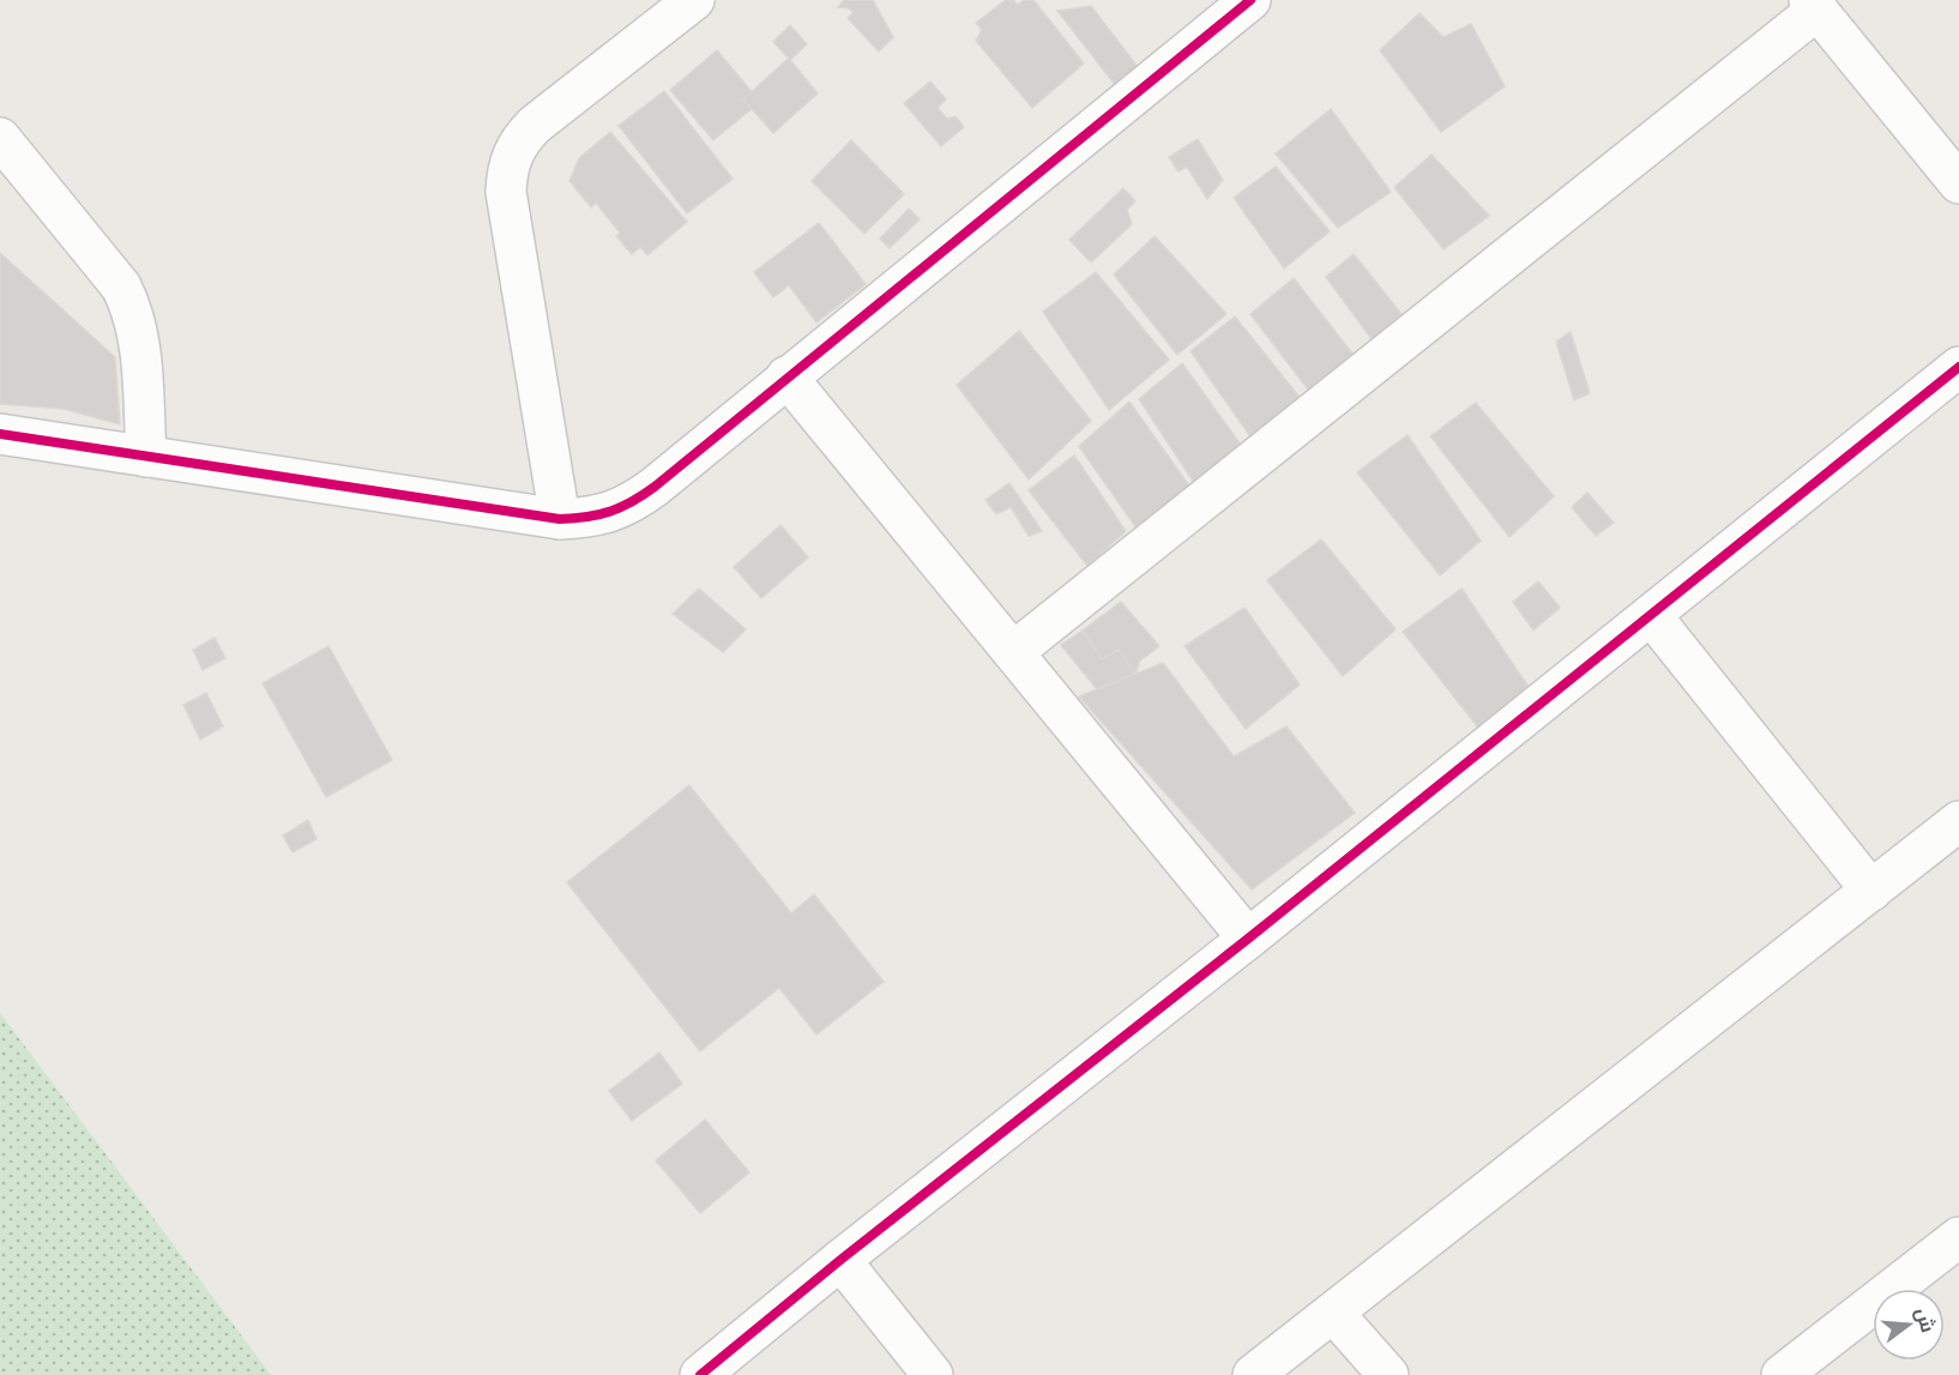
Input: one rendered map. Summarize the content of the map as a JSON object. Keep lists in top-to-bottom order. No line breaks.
{"north":"right"}
